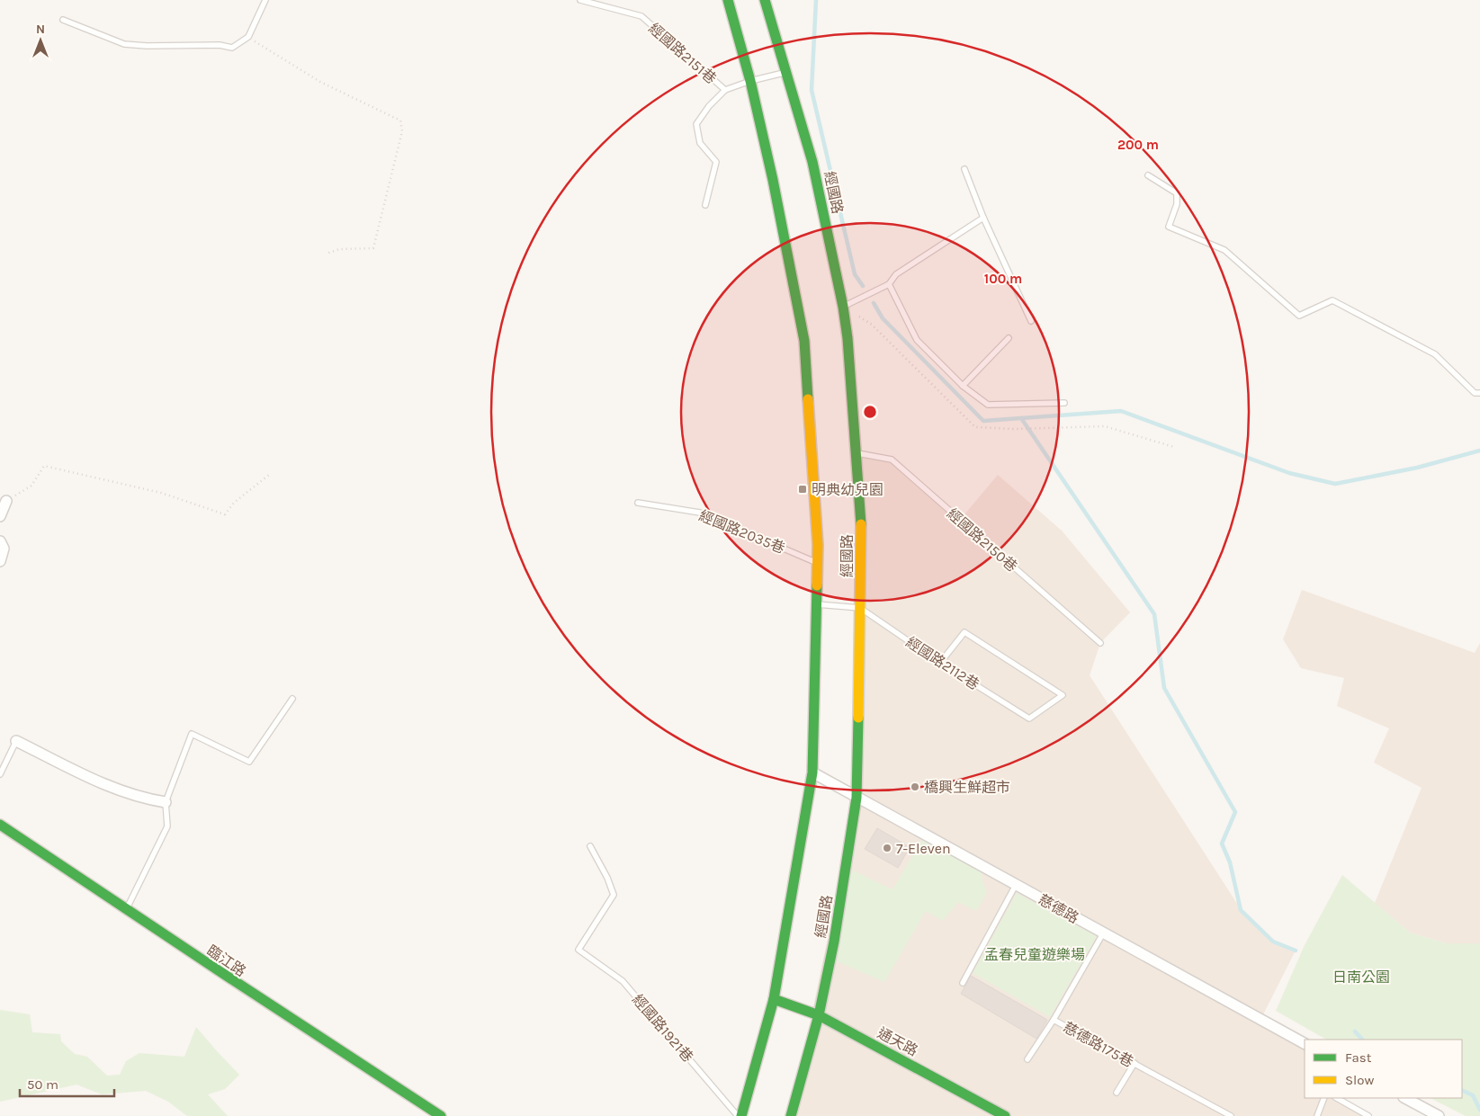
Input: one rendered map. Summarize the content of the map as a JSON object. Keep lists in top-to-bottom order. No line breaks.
{"streets":{"main road":["經國路","臨江路","通天路"],"street":["慈德路"],"lane":["經國路2151巷","經國路2035巷","經國路2150巷","經國路2112巷","經國路1921巷","慈德路175巷"]},"crossings":[["經國路2151巷","經國路"],["經國路","經國路2035巷"],["經國路","經國路2150巷"],["經國路","經國路2112巷"],["經國路","慈德路"],["經國路","經國路1921巷"],["經國路","通天路"],["慈德路","慈德路175巷"]],"parks":["孟春兒童遊樂場","日南公園"],"places":{"transit":["明典幼兒園"],"other":["橋興生鮮超市","7-Eleven"]},"legend":["Fast","Slow"],"scale_bar":"50 m","north":"top","rings":["200 m","100 m"]}
